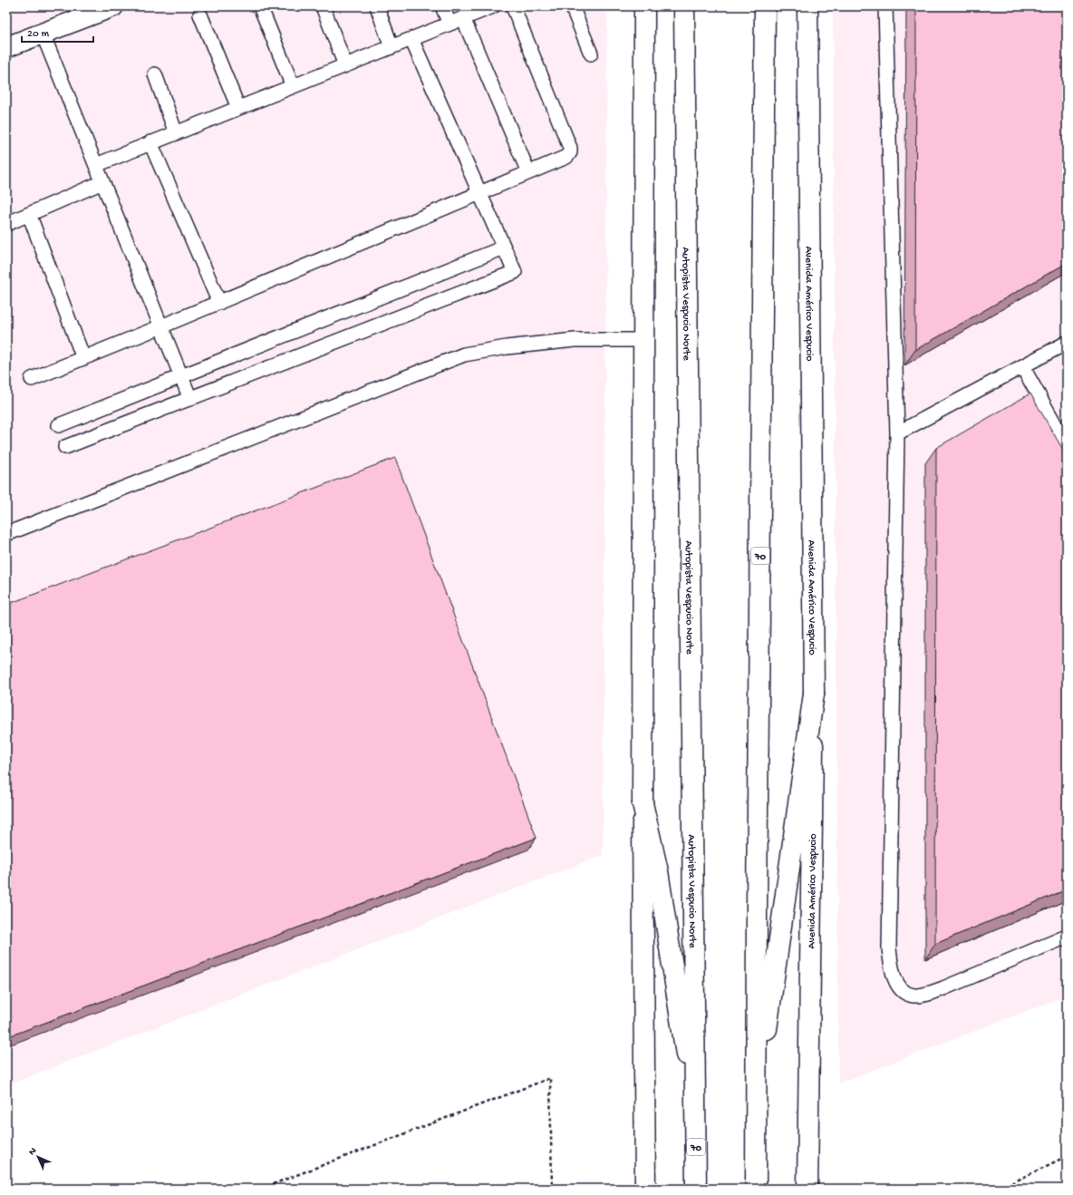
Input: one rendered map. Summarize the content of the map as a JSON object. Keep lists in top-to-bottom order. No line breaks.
{"streets":{"main road":["Autopista Vespucio Norte","Avenida Américo Vespucio","70"]},"scale_bar":"20 m","north":"top left"}
